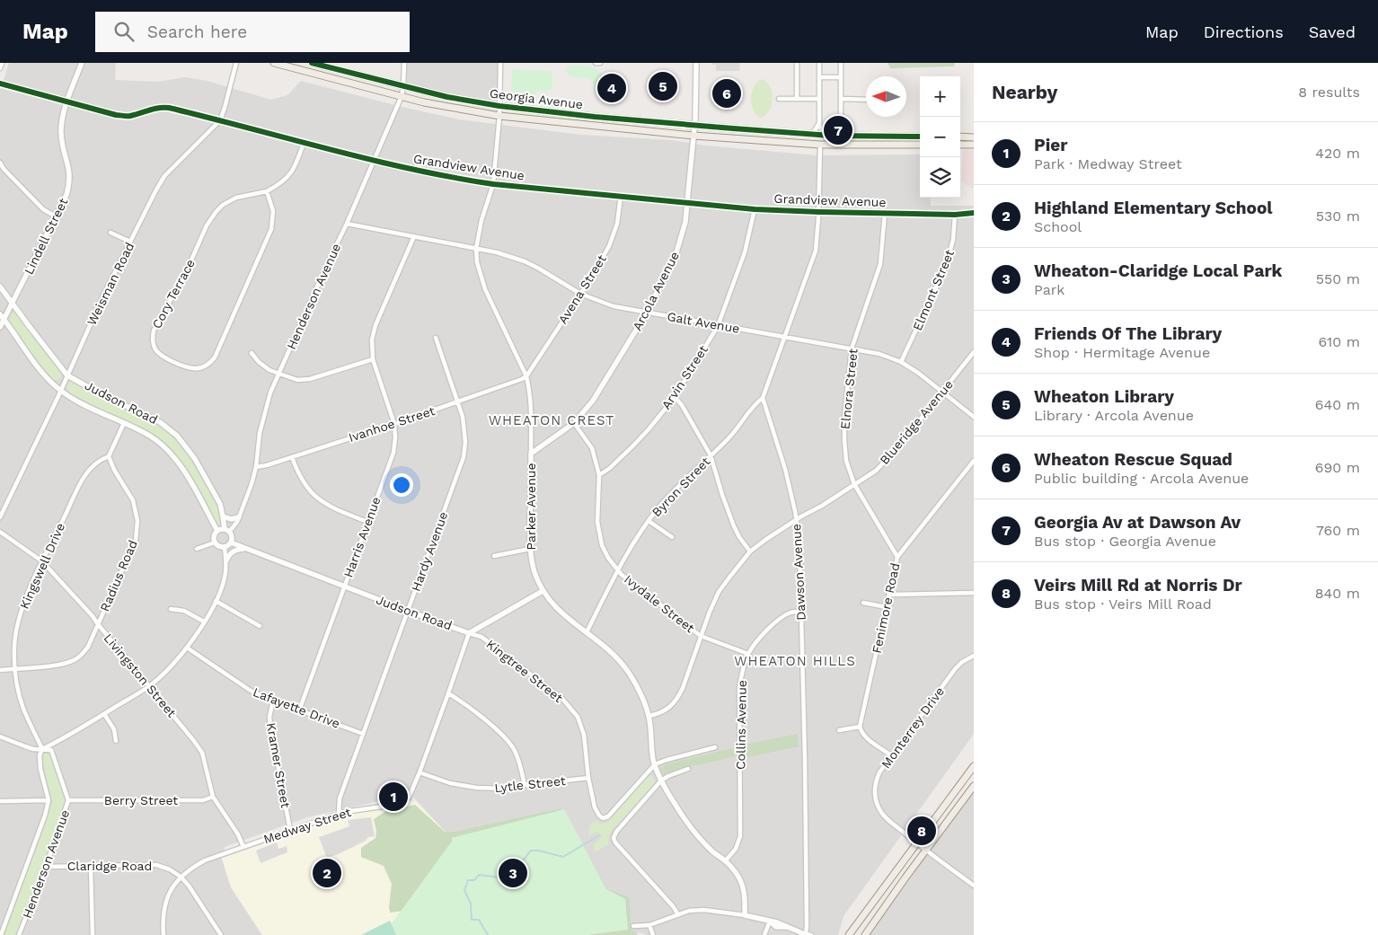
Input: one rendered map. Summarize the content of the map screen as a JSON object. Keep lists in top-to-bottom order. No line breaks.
{"streets":{"main road":["Georgia Avenue"],"street":["Grandview Avenue","Lindell Street","Weisman Road","Avena Street","Elmont Street","Arcola Avenue","Cory Terrace","Henderson Avenue","Galt Avenue","Arvin Street","Elnora Street","Judson Road","Blueridge Avenue","Ivanhoe Street","Byron Street","Parker Avenue","Harris Avenue","Hardy Avenue","Kingswell Drive","Dawson Avenue","Radius Road","Ivydale Street","Fenimore Road","Kingtree Street","Livingston Street","Lafayette Drive","Collins Avenue","Monterrey Drive","Kramer Street","Lytle Street","Berry Street","Medway Street","Claridge Road"]},"crossings":[["Georgia Avenue","Arcola Avenue"],["Georgia Avenue","Henderson Avenue"],["Georgia Avenue","Parker Avenue"],["Grandview Avenue","Lindell Street"],["Grandview Avenue","Weisman Road"],["Grandview Avenue","Avena Street"],["Grandview Avenue","Elmont Street"],["Grandview Avenue","Arcola Avenue"],["Grandview Avenue","Cory Terrace"],["Grandview Avenue","Henderson Avenue"],["Grandview Avenue","Arvin Street"],["Grandview Avenue","Elnora Street"],["Grandview Avenue","Parker Avenue"],["Lindell Street","Judson Road"],["Weisman Road","Judson Road"],["Avena Street","Galt Avenue"],["Avena Street","Ivanhoe Street"],["Avena Street","Parker Avenue"],["Elmont Street","Galt Avenue"],["Arcola Avenue","Galt Avenue"],["Arcola Avenue","Parker Avenue"],["Arcola Avenue","Ivydale Street"],["Henderson Avenue","Galt Avenue"],["Henderson Avenue","Judson Road"],["Henderson Avenue","Ivanhoe Street"],["Henderson Avenue","Kingswell Drive"],["Henderson Avenue","Berry Street"],["Henderson Avenue","Claridge Road"],["Galt Avenue","Arvin Street"],["Galt Avenue","Elnora Street"],["Galt Avenue","Blueridge Avenue"],["Galt Avenue","Parker Avenue"],["Galt Avenue","Harris Avenue"],["Arvin Street","Ivydale Street"],["Elnora Street","Blueridge Avenue"],["Elnora Street","Fenimore Road"],["Judson Road","Harris Avenue"],["Judson Road","Hardy Avenue"],["Judson Road","Kingswell Drive"],["Judson Road","Kingtree Street"],["Judson Road","Medway Street"],["Blueridge Avenue","Parker Avenue"],["Blueridge Avenue","Dawson Avenue"],["Blueridge Avenue","Ivydale Street"],["Ivanhoe Street","Parker Avenue"],["Ivanhoe Street","Harris Avenue"],["Ivanhoe Street","Hardy Avenue"],["Byron Street","Parker Avenue"],["Byron Street","Dawson Avenue"],["Byron Street","Ivydale Street"],["Parker Avenue","Kingtree Street"],["Parker Avenue","Collins Avenue"],["Harris Avenue","Lafayette Drive"],["Hardy Avenue","Lafayette Drive"],["Hardy Avenue","Medway Street"],["Kingswell Drive","Radius Road"],["Kingswell Drive","Livingston Street"],["Dawson Avenue","Collins Avenue"],["Radius Road","Livingston Street"],["Ivydale Street","Collins Avenue"],["Kingtree Street","Lytle Street"],["Kingtree Street","Medway Street"],["Livingston Street","Berry Street"],["Livingston Street","Medway Street"],["Lafayette Drive","Kramer Street"],["Kramer Street","Medway Street"],["Lytle Street","Medway Street"],["Medway Street","Claridge Road"]],"districts":["WHEATON CREST","WHEATON HILLS"],"north":"left","page":{"header":"Map","search":"Search here","nav":["Map","Directions","Saved"],"heading":["Nearby","8 results"],"pins":["5","4","6","7","1","8","2","3"],"map_buttons":["+","−"],"list":[{"mark":"1","name":"Pier","note":"Park · Medway Street","value":"420 m"},{"mark":"2","name":"Highland Elementary School","note":"School","value":"530 m"},{"mark":"3","name":"Wheaton-Claridge Local Park","note":"Park","value":"550 m"},{"mark":"4","name":"Friends Of The Library","note":"Shop · Hermitage Avenue","value":"610 m"},{"mark":"5","name":"Wheaton Library","note":"Library · Arcola Avenue","value":"640 m"},{"mark":"6","name":"Wheaton Rescue Squad","note":"Public building · Arcola Avenue","value":"690 m"},{"mark":"7","name":"Georgia Av at Dawson Av","note":"Bus stop · Georgia Avenue","value":"760 m"},{"mark":"8","name":"Veirs Mill Rd at Norris Dr","note":"Bus stop · Veirs Mill Road","value":"840 m"}]}}
